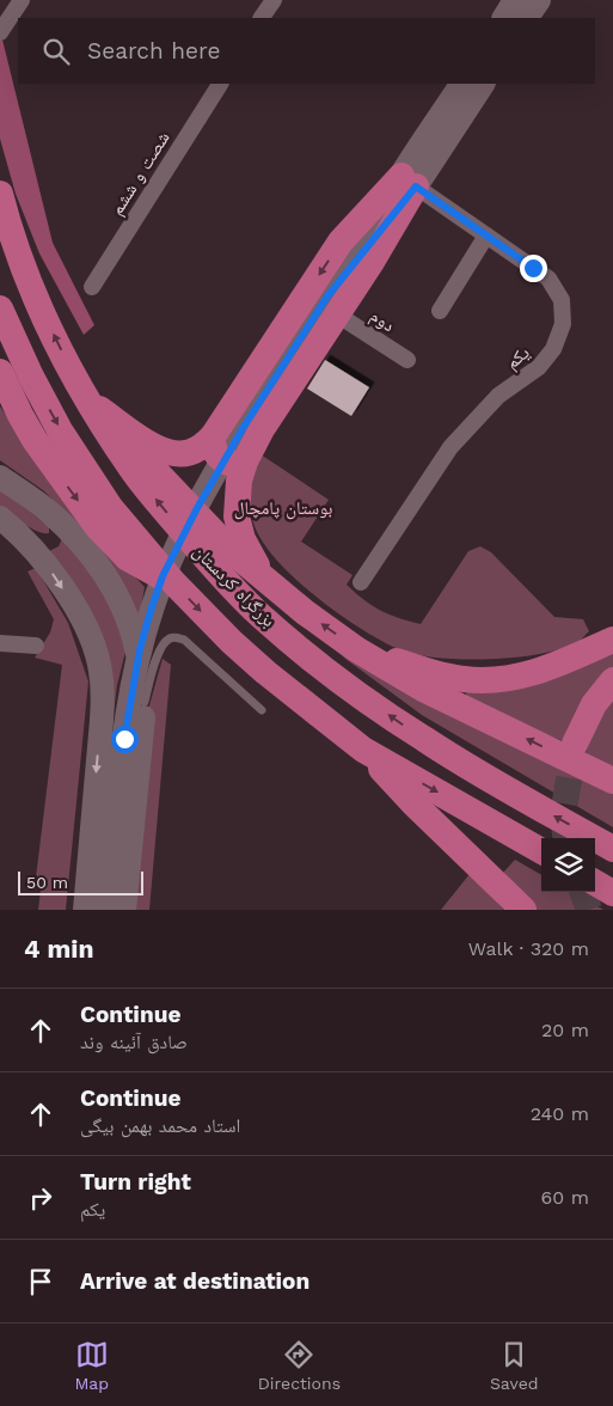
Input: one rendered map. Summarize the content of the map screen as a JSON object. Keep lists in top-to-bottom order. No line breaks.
{"streets":{"highway":["بزرگراه کردستان"],"street":["شصت و ششم","دوم","یکم"]},"parks":["بوستان پامچال"],"scale_bar":"50 m","page":{"search":"Search here","scale":"50 m","heading":["4 min","Walk · 320 m"],"list":[["Continue","صادق آئینه وند","20 m"],["Continue","استاد محمد بهمن بیگی","240 m"],["Turn right","یکم","60 m"],"Arrive at destination"],"nav":["Map","Directions","Saved"]}}
